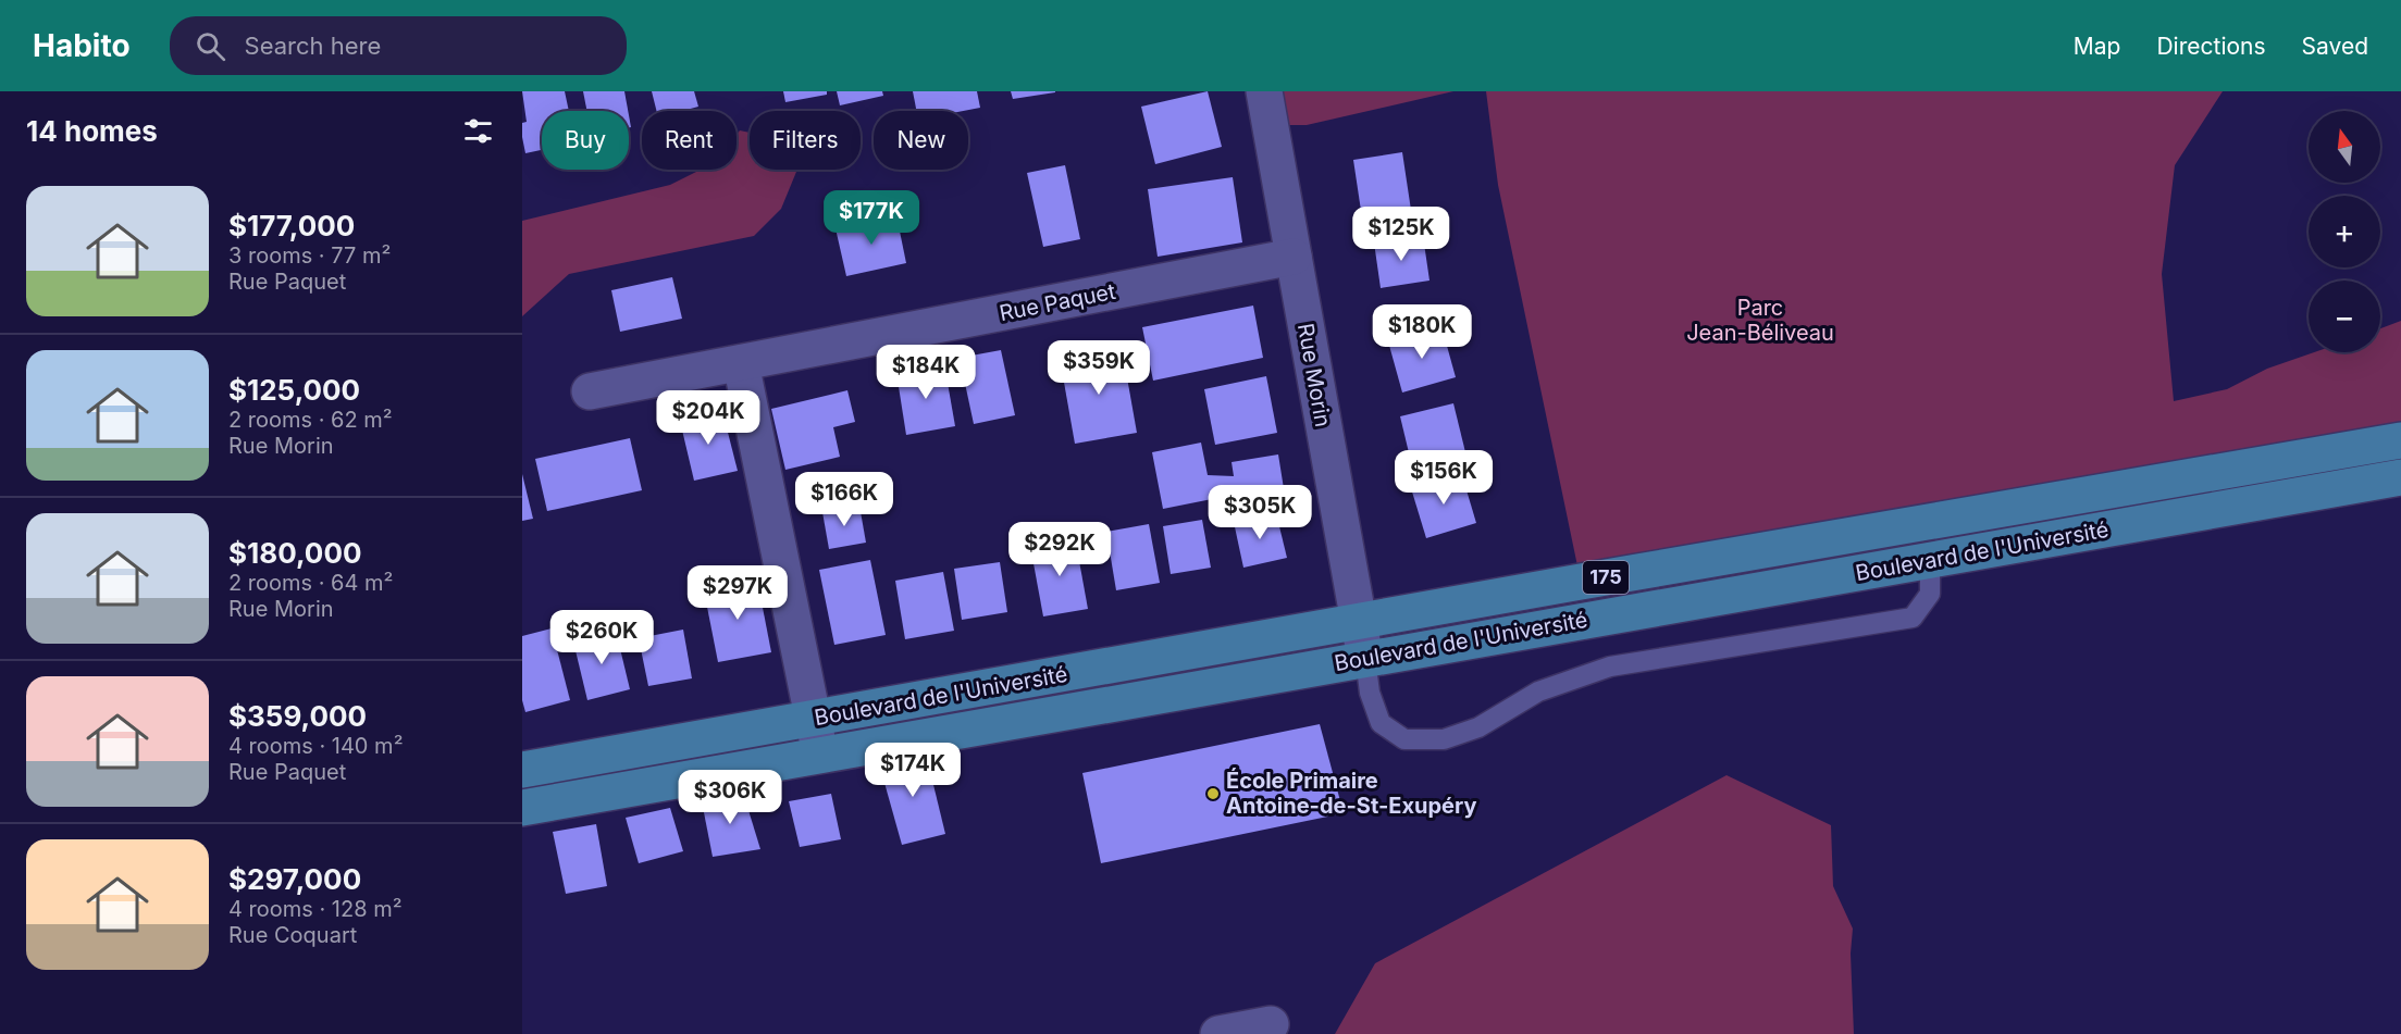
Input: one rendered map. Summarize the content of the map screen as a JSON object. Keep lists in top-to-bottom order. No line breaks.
{"streets":{"main road":["Boulevard de l'Université","175"],"street":["Rue Paquet","Rue Morin"]},"crossings":[["Rue Paquet","Rue Morin"],["Rue Morin","Boulevard de l'Université"]],"parks":["Parc Jean-Béliveau"],"places":["École Primaire Antoine-de-St-Exupéry"],"north":"top","page":{"header":"Habito","search":"Search here","nav":["Map","Directions","Saved"],"heading":"14 homes","map_buttons":["+","−"],"chip":["Buy","Rent","Filters","New"],"list":[{"name":"$177,000","note":"3 rooms · 77 m² · Rue Paquet"},{"name":"$125,000","note":"2 rooms · 62 m² · Rue Morin"},{"name":"$180,000","note":"2 rooms · 64 m² · Rue Morin"},{"name":"$359,000","note":"4 rooms · 140 m² · Rue Paquet"},{"name":"$297,000","note":"4 rooms · 128 m² · Rue Coquart"}],"price":["$177K","$125K","$180K","$359K","$184K","$204K","$156K","$166K","$305K","$292K","$297K","$260K","$174K","$306K"]}}
